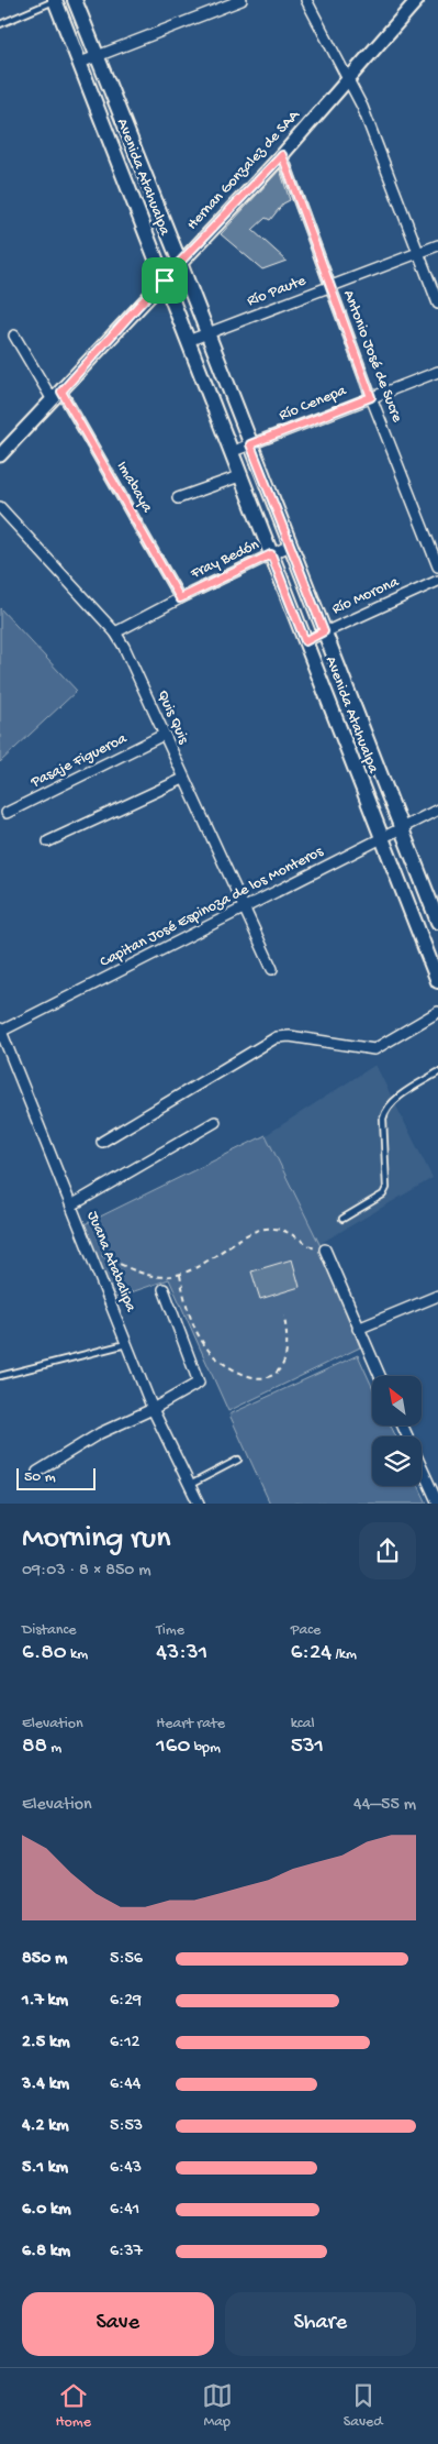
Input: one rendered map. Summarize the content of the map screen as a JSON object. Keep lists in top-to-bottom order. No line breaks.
{"streets":{"main road":["Avenida Atahualpa"],"street":["Hernan Gonzalez de SAA","Río Paute","Antonio José de Sucre","Río Cenepa","Imabaya","Fray Bedón","Río Morona","Quis Quis","Pasaje Figueroa","Capitan José Espinoza de los Monteros","Juana Atabalipa"]},"crossings":[["Hernan Gonzalez de SAA","Avenida Atahualpa"],["Hernan Gonzalez de SAA","Antonio José de Sucre"],["Hernan Gonzalez de SAA","Imabaya"],["Avenida Atahualpa","Río Paute"],["Avenida Atahualpa","Río Cenepa"],["Avenida Atahualpa","Fray Bedón"],["Avenida Atahualpa","Río Morona"],["Avenida Atahualpa","Capitan José Espinoza de los Monteros"],["Río Paute","Antonio José de Sucre"],["Antonio José de Sucre","Río Cenepa"],["Imabaya","Fray Bedón"],["Fray Bedón","Quis Quis"],["Quis Quis","Pasaje Figueroa"],["Quis Quis","Capitan José Espinoza de los Monteros"],["Capitan José Espinoza de los Monteros","Juana Atabalipa"]],"scale_bar":"50 m","north":"top left","page":{"scale":"50 m","heading":["Morning run","09:03 · 8 × 850 m"],"stats":[["Distance","6.80 km"],["Time","43:31"],["Pace","6:24 /km"],["Elevation","88 m"],["Heart rate","160 bpm"],["kcal","531"]],"chart":["Elevation","44–55 m"],"list":[{"name":"850 m","note":"5:56"},{"name":"1.7 km","note":"6:29"},{"name":"2.5 km","note":"6:12"},{"name":"3.4 km","note":"6:44"},{"name":"4.2 km","note":"5:53"},{"name":"5.1 km","note":"6:43"},{"name":"6.0 km","note":"6:41"},{"name":"6.8 km","note":"6:37"}],"buttons":["Save","Share"],"tabs":["Home","Map","Saved"]}}
